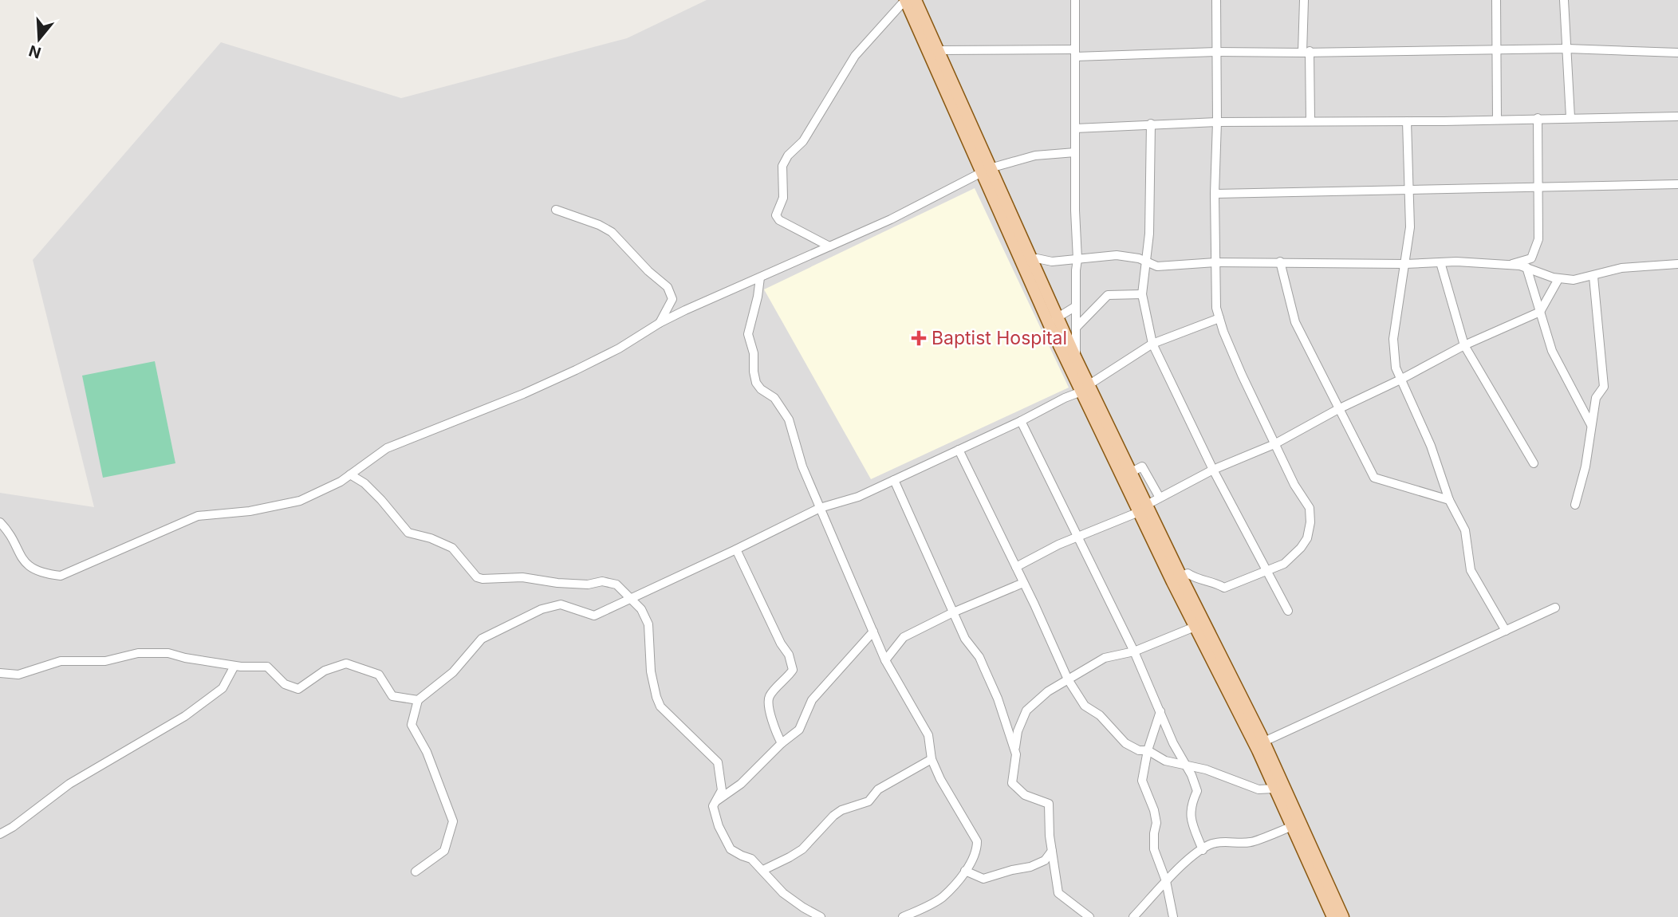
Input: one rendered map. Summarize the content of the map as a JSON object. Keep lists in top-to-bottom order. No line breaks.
{"places":{"health":["Baptist Hospital"]},"north":"bottom"}
